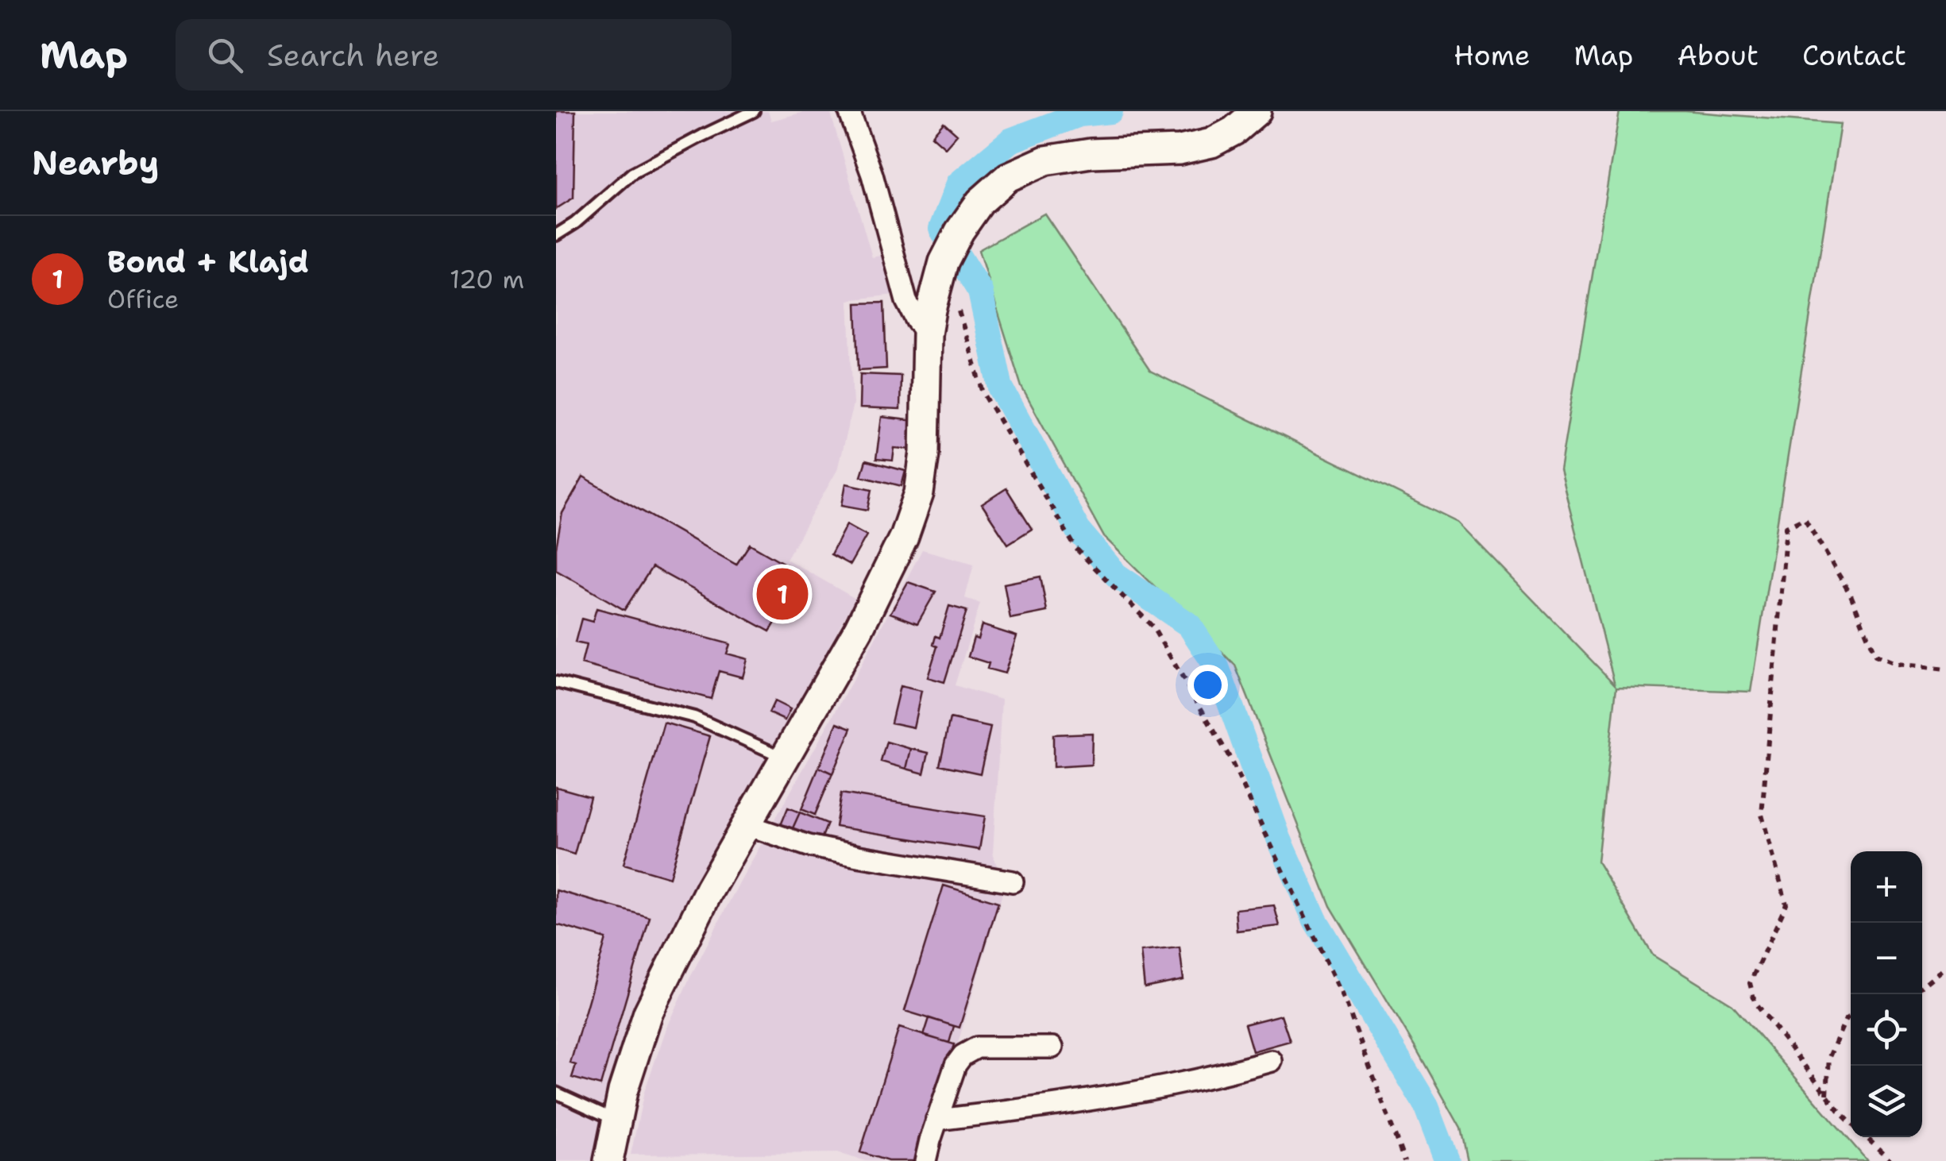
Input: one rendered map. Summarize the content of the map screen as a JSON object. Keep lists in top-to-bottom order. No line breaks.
{"page":{"header":"Map","search":"Search here","nav":["Home","Map","About","Contact"],"heading":"Nearby","list":[{"mark":"1","name":"Bond + Klajd","note":"Office","value":"120 m"}],"pins":"1","map_buttons":["+","−"]}}
